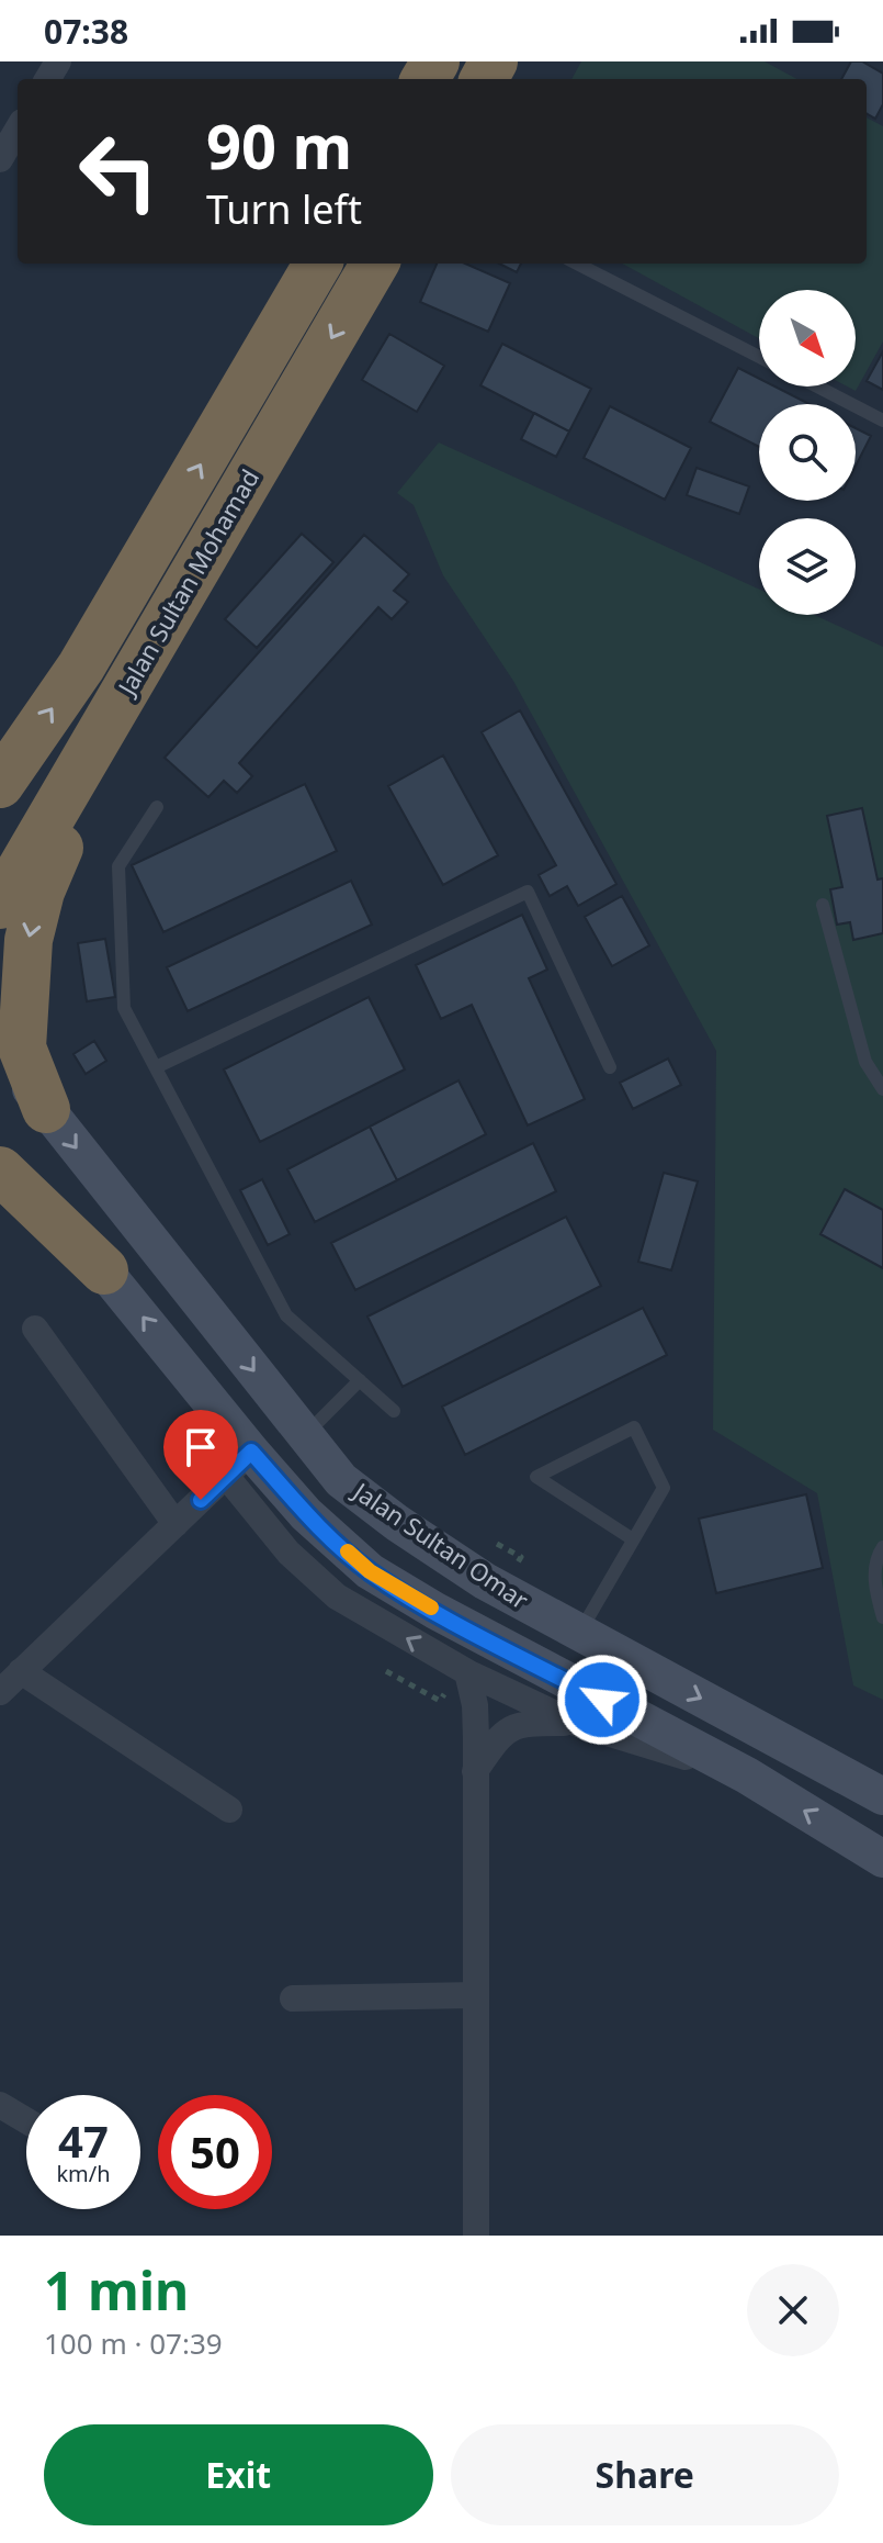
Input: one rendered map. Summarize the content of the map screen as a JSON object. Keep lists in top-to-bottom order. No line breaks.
{"streets":{"highway":["Jalan Sultan Mohamad"],"main road":["Jalan Sultan Omar"]},"north":"bottom right","page":{"status":"07:38","turn":["90 m","Turn left"],"speed":"47 km/h","limit":"50","heading":["1 min","100 m · 07:39"],"buttons":["Exit","Share"]}}
